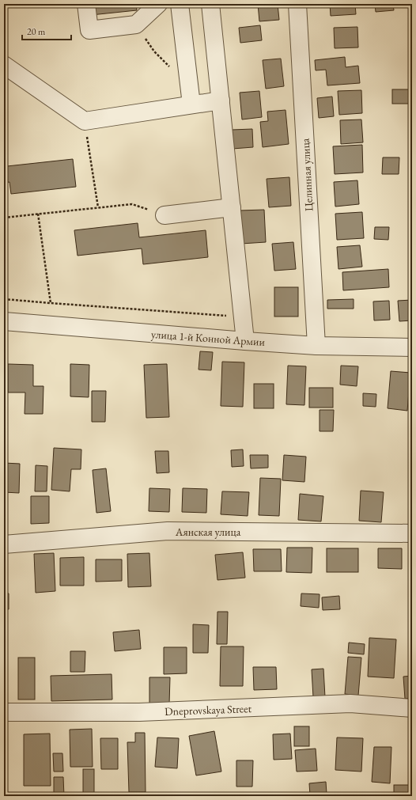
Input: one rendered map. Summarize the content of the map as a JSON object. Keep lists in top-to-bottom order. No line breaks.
{"streets":{"street":["Целинная улица","улица 1-й Конной Армии","Аянская улица","Dneprovskaya Street"]},"crossings":[["Целинная улица","улица 1-й Конной Армии"]],"scale_bar":"20 m"}
